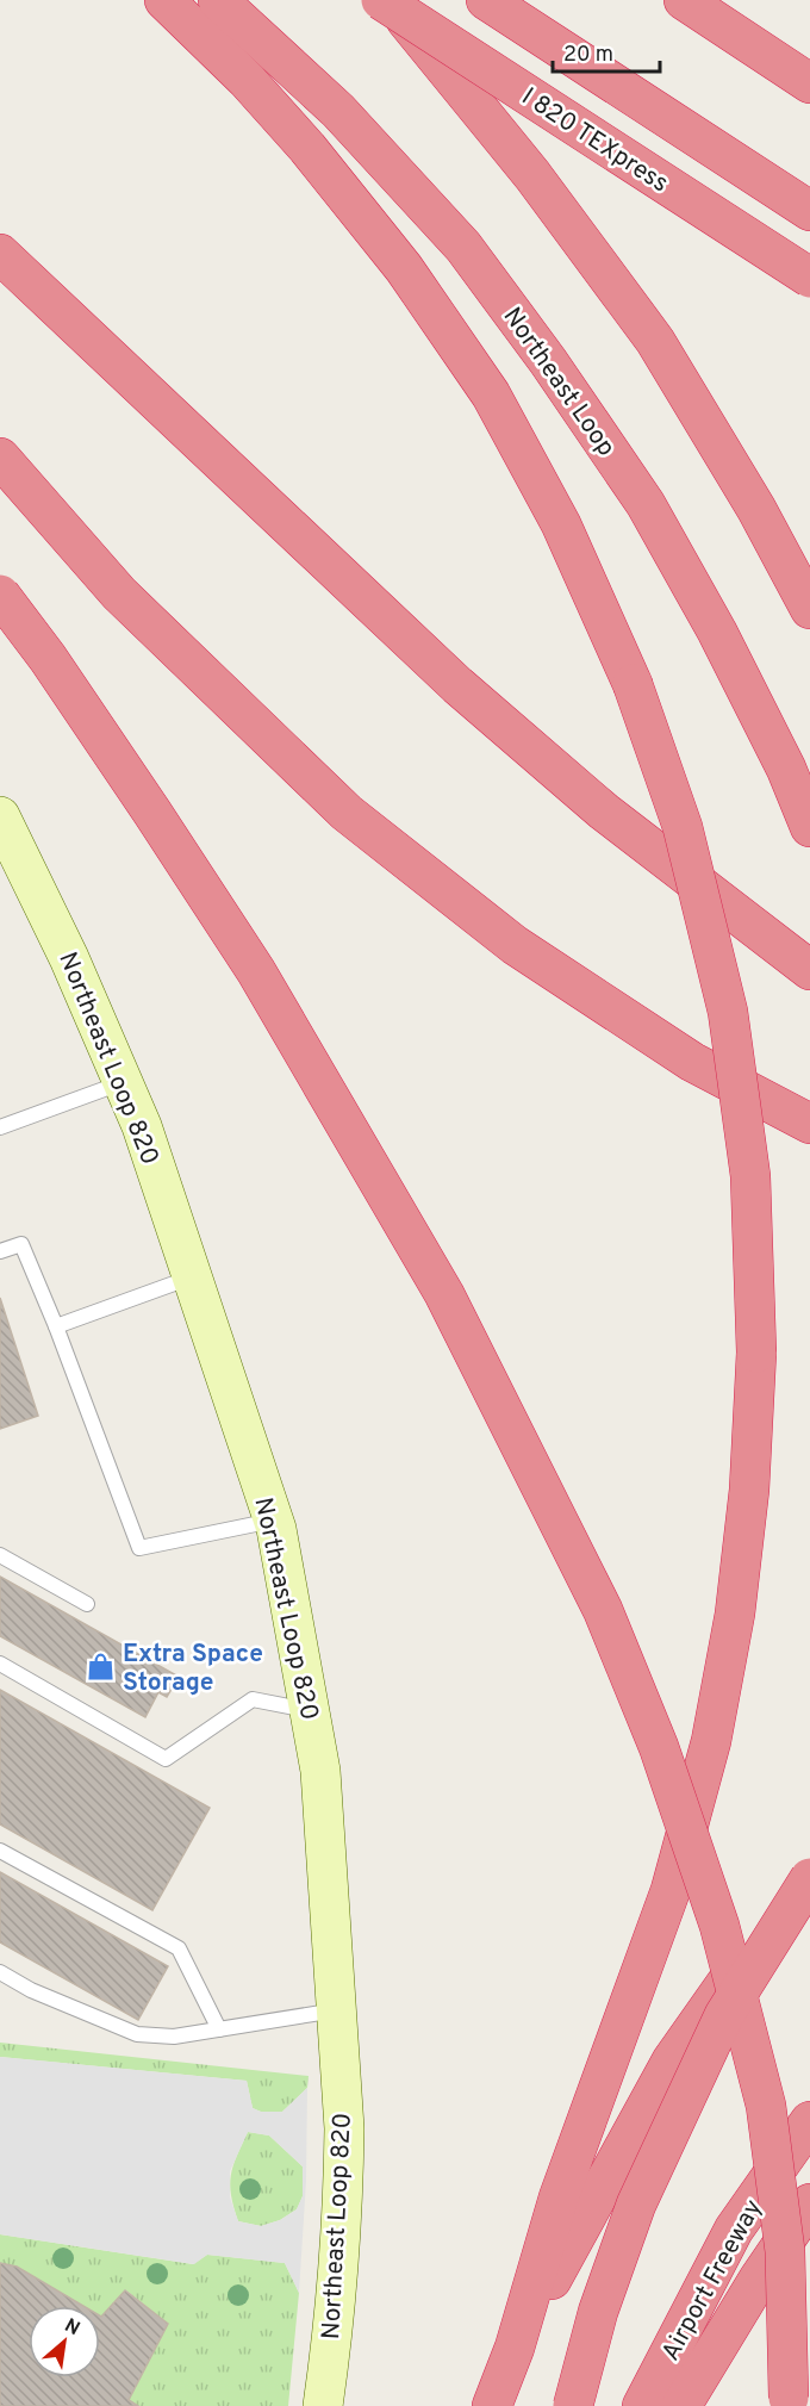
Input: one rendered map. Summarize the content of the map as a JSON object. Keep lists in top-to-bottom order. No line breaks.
{"streets":{"highway":["I 820 TEXpress","Northeast Loop","Airport Freeway"],"main road":["Northeast Loop 820"]},"places":{"shop":["Extra Space Storage"]},"scale_bar":"20 m","north":"top right"}
